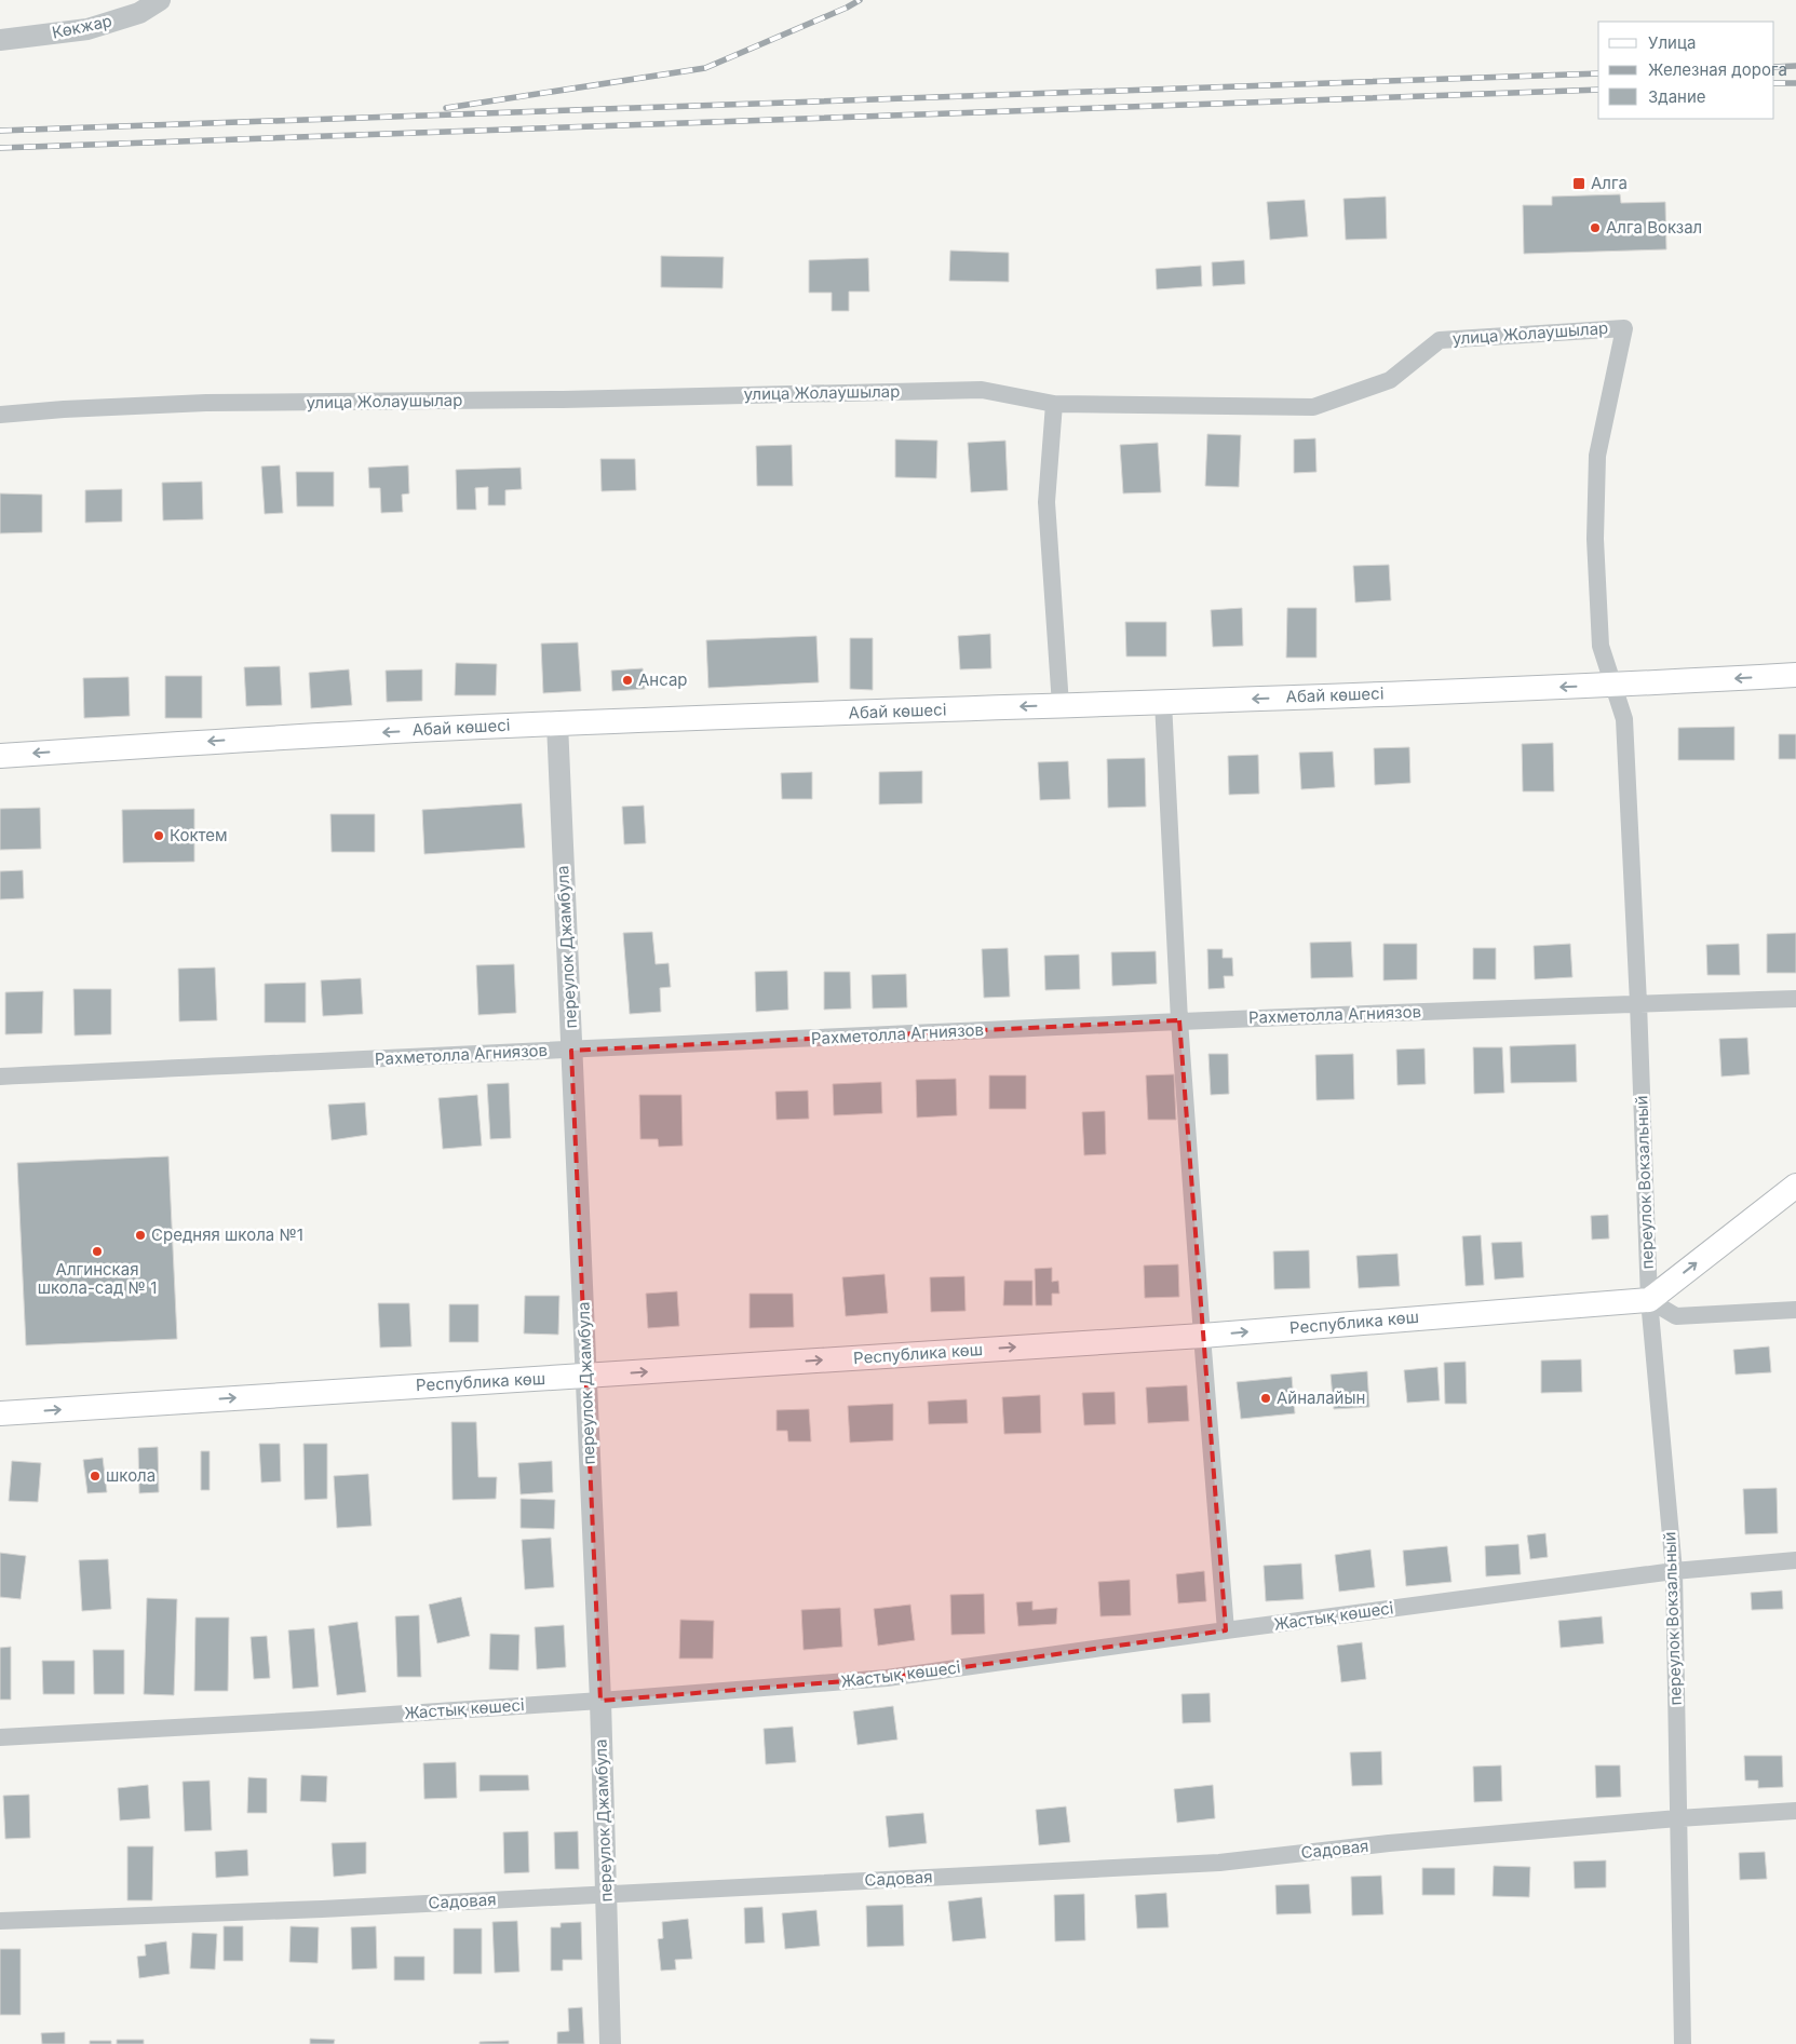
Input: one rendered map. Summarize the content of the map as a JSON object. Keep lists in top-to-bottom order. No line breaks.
{"streets":{"main road":["Абай көшесі","Республика көш"],"street":["Көкжар","улица Жолаушылар","переулок Джамбула","Рахметолла Агниязов","переулок Вокзальный","Жастық көшесі","Садовая"]},"crossings":[["улица Жолаушылар","переулок Вокзальный"],["Абай көшесі","переулок Джамбула"],["Абай көшесі","переулок Вокзальный"],["переулок Джамбула","Рахметолла Агниязов"],["переулок Джамбула","Республика көш"],["переулок Джамбула","Жастық көшесі"],["переулок Джамбула","Садовая"],["Рахметолла Агниязов","переулок Вокзальный"],["переулок Вокзальный","Республика көш"],["переулок Вокзальный","Жастық көшесі"],["переулок Вокзальный","Садовая"]],"one_way":["Абай көшесі","Республика көш"],"places":{"transit":["Алга"],"other":["Алга Вокзал","Ансар","Коктем","Средняя школа №1","Алгинская школа-сад № 1","Айналайын","школа"]},"legend":["Улица","Железная дорога","Здание"]}
